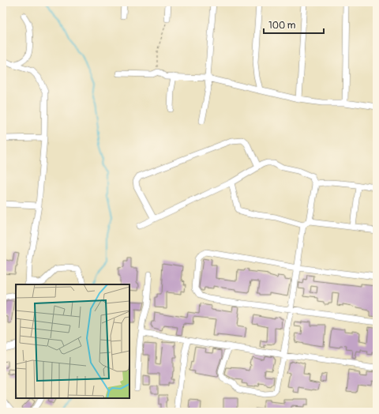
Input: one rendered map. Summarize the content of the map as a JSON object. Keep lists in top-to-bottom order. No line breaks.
{"scale_bar":"100 m"}
